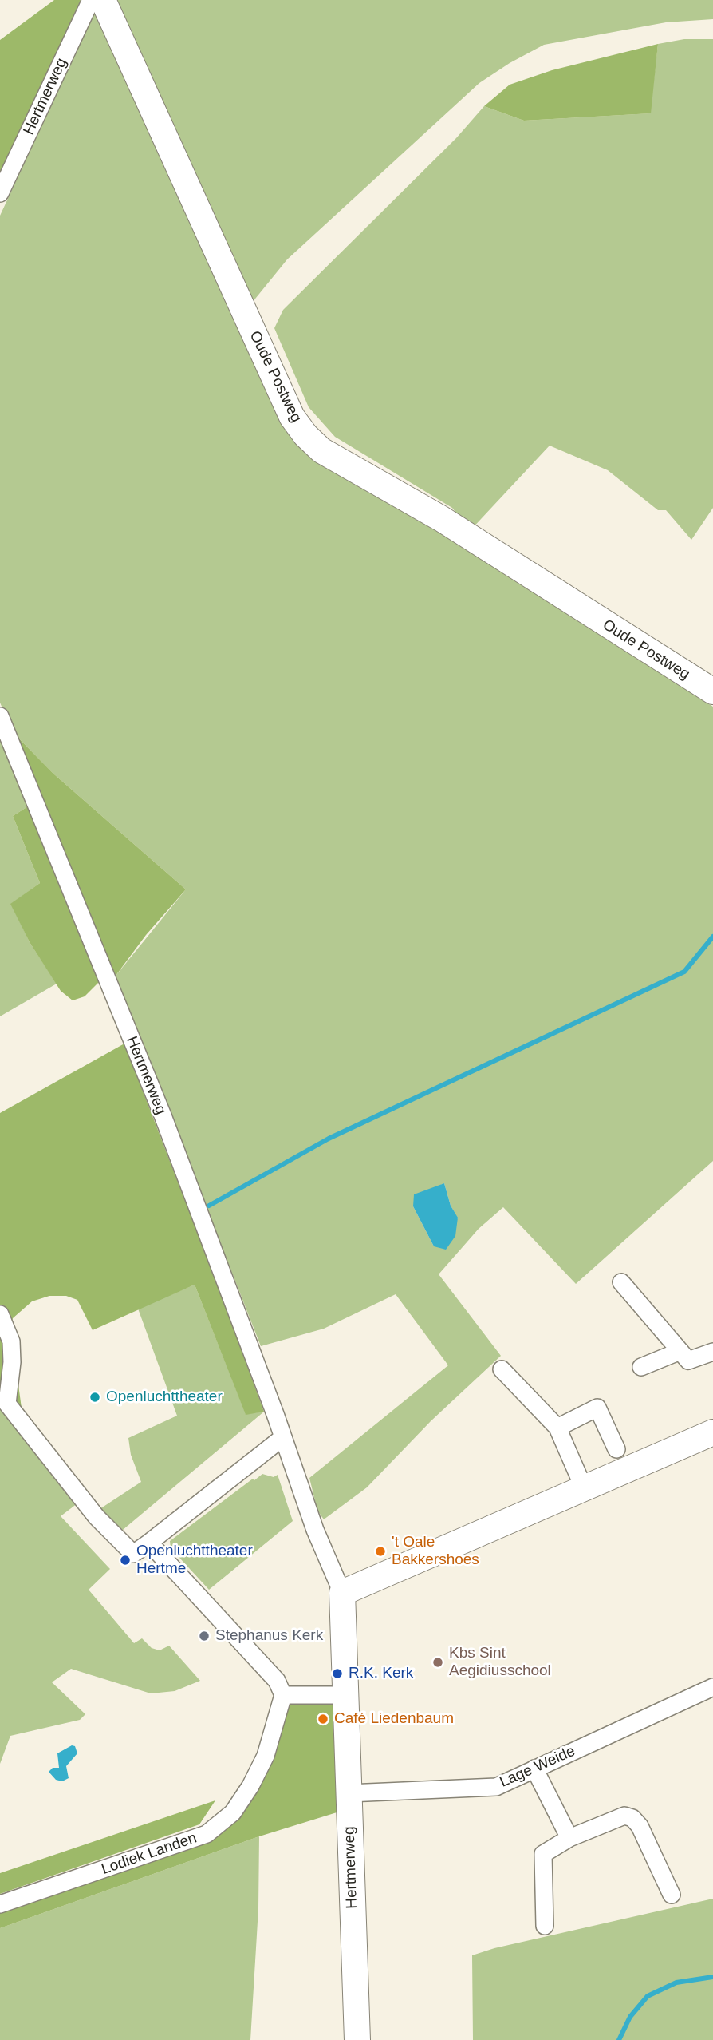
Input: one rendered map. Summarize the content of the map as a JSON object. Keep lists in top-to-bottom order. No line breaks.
{"streets":{"street":["Hertmerweg","Oude Postweg","Lage Weide","Lodiek Landen"]},"crossings":[["Hertmerweg","Lage Weide"]],"places":["Openluchttheater","'t Oale Bakkershoes","Openluchttheater Hertme","Stephanus Kerk","Kbs Sint Aegidiusschool","R.K. Kerk","Café Liedenbaum"]}
